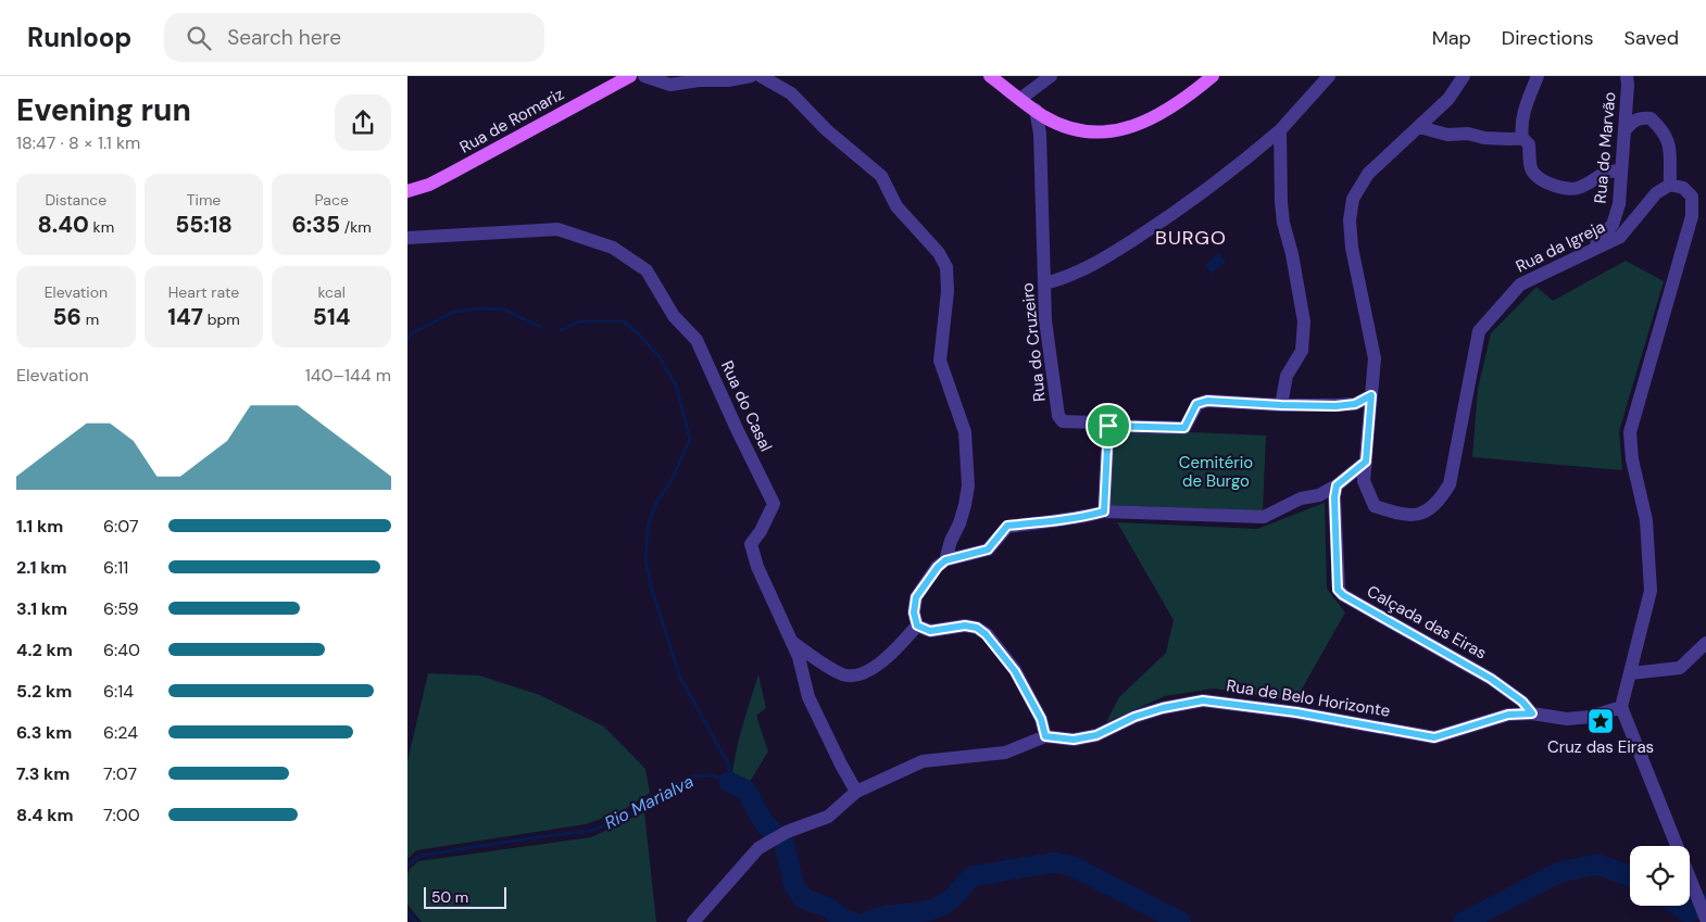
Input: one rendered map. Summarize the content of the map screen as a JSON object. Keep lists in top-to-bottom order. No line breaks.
{"streets":{"main road":["Rua de Romariz"],"street":["Rua do Marvão","Rua da Igreja","Rua do Cruzeiro","Rua do Casal","Calçada das Eiras","Rua de Belo Horizonte"]},"crossings":[["Rua do Marvão","Rua da Igreja"],["Rua do Casal","Rua de Belo Horizonte"],["Calçada das Eiras","Rua de Belo Horizonte"]],"districts":["BURGO"],"water":["Rio Marialva"],"parks":["Cemitério de Burgo"],"places":{"place":["Cruz das Eiras"]},"scale_bar":"50 m","page":{"header":"Runloop","search":"Search here","nav":["Map","Directions","Saved"],"heading":["Evening run","18:47 · 8 × 1.1 km"],"stats":[["Distance","8.40 km"],["Time","55:18"],["Pace","6:35 /km"],["Elevation","56 m"],["Heart rate","147 bpm"],["kcal","514"]],"chart":["Elevation","140–144 m"],"list":[{"name":"1.1 km","note":"6:07"},{"name":"2.1 km","note":"6:11"},{"name":"3.1 km","note":"6:59"},{"name":"4.2 km","note":"6:40"},{"name":"5.2 km","note":"6:14"},{"name":"6.3 km","note":"6:24"},{"name":"7.3 km","note":"7:07"},{"name":"8.4 km","note":"7:00"}],"scale":"50 m"}}
